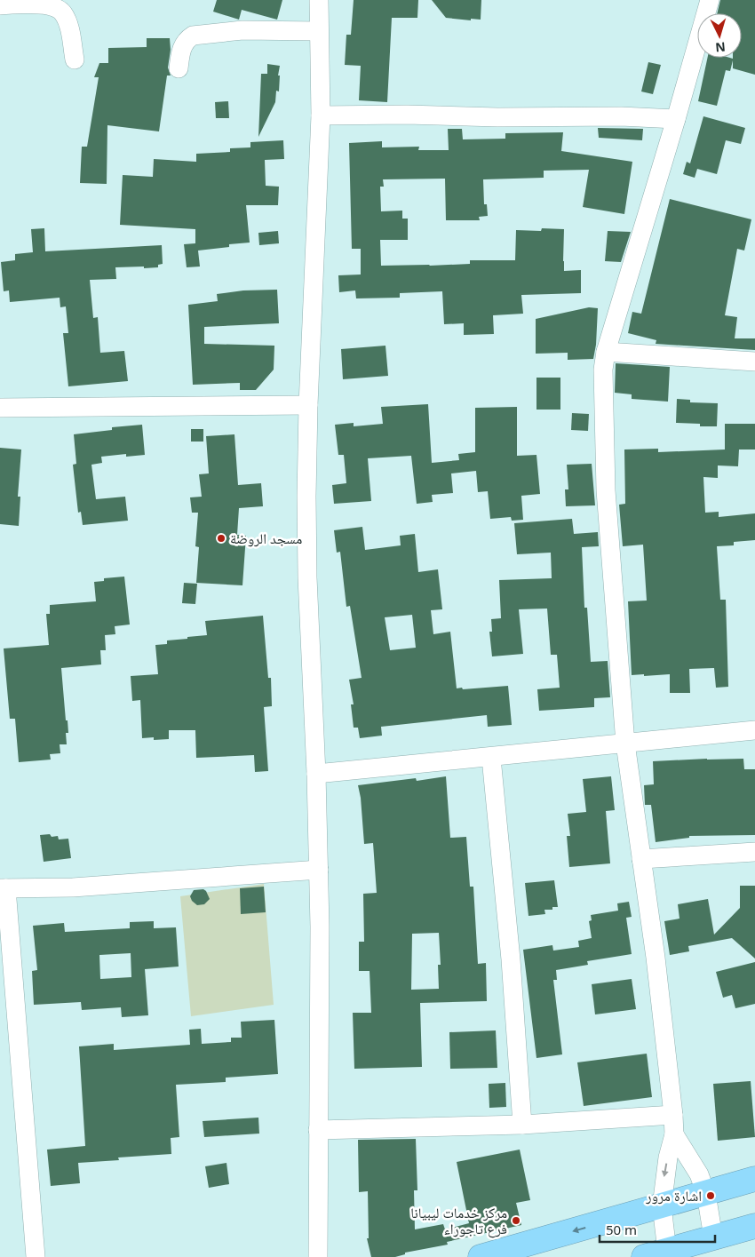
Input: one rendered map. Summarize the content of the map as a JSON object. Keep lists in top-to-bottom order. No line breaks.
{"places":["مسجد الروضة","اشارة مرور","مركز خدمات ليبيانا فرع تاجوراء"],"scale_bar":"50 m","north":"bottom"}
